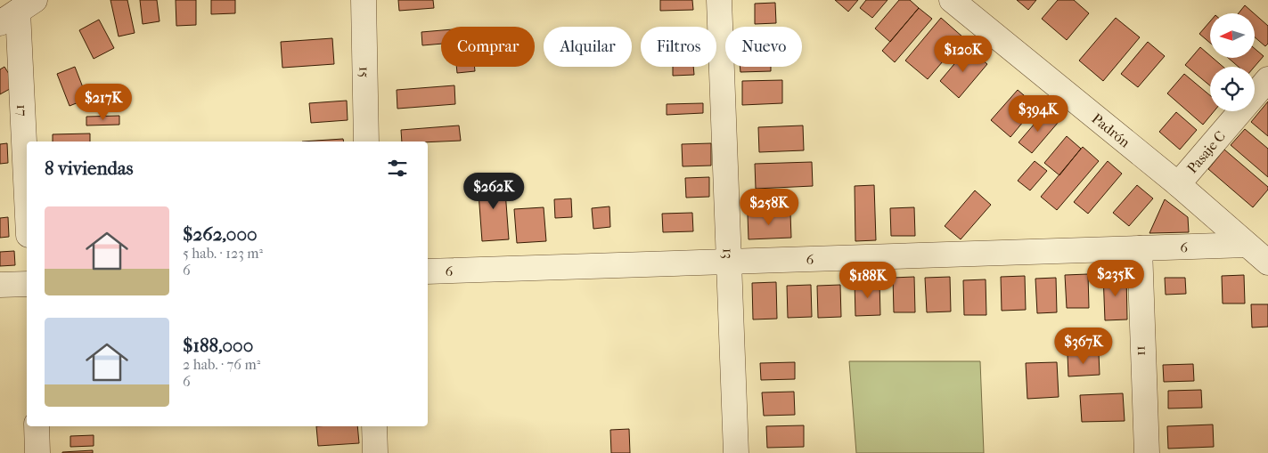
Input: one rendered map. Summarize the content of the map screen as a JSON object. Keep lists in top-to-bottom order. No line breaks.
{"streets":{"street":["15","17","Padrón","Pasaje C","6","13","11"]},"crossings":[["Padrón","Pasaje C"],["Padrón","6"],["6","13"],["6","11"]],"north":"left","page":{"chip":["Comprar","Alquilar","Filtros","Nuevo"],"price":["$120K","$217K","$394K","$262K","$258K","$235K","$188K","$367K"],"heading":"8 viviendas","list":[{"name":"$262,000","note":"5 hab. · 123 m² · 6"},{"name":"$188,000","note":"2 hab. · 76 m² · 6"}]}}
